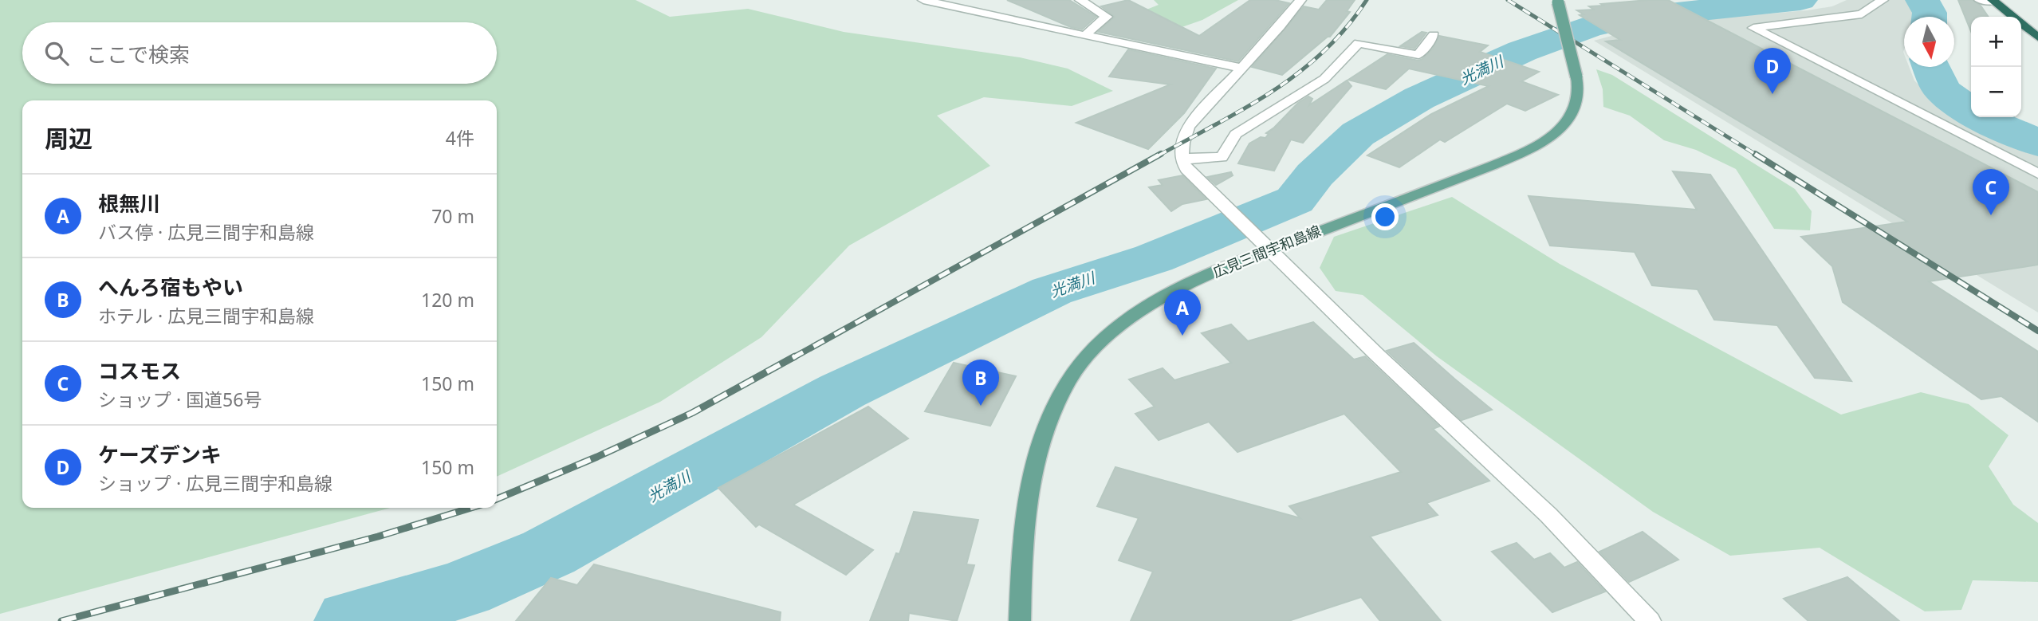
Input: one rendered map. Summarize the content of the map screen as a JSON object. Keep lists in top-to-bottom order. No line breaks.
{"streets":{"main road":["広見三間宇和島線"]},"water":["光満川"],"north":"bottom","page":{"map_buttons":["+","−"],"search":"ここで検索","pins":["D","C","A","B"],"heading":["周辺","4件"],"list":[{"mark":"A","name":"根無川","note":"バス停 · 広見三間宇和島線","value":"70 m"},{"mark":"B","name":"へんろ宿もやい","note":"ホテル · 広見三間宇和島線","value":"120 m"},{"mark":"C","name":"コスモス","note":"ショップ · 国道56号","value":"150 m"},{"mark":"D","name":"ケーズデンキ","note":"ショップ · 広見三間宇和島線","value":"150 m"}]}}
